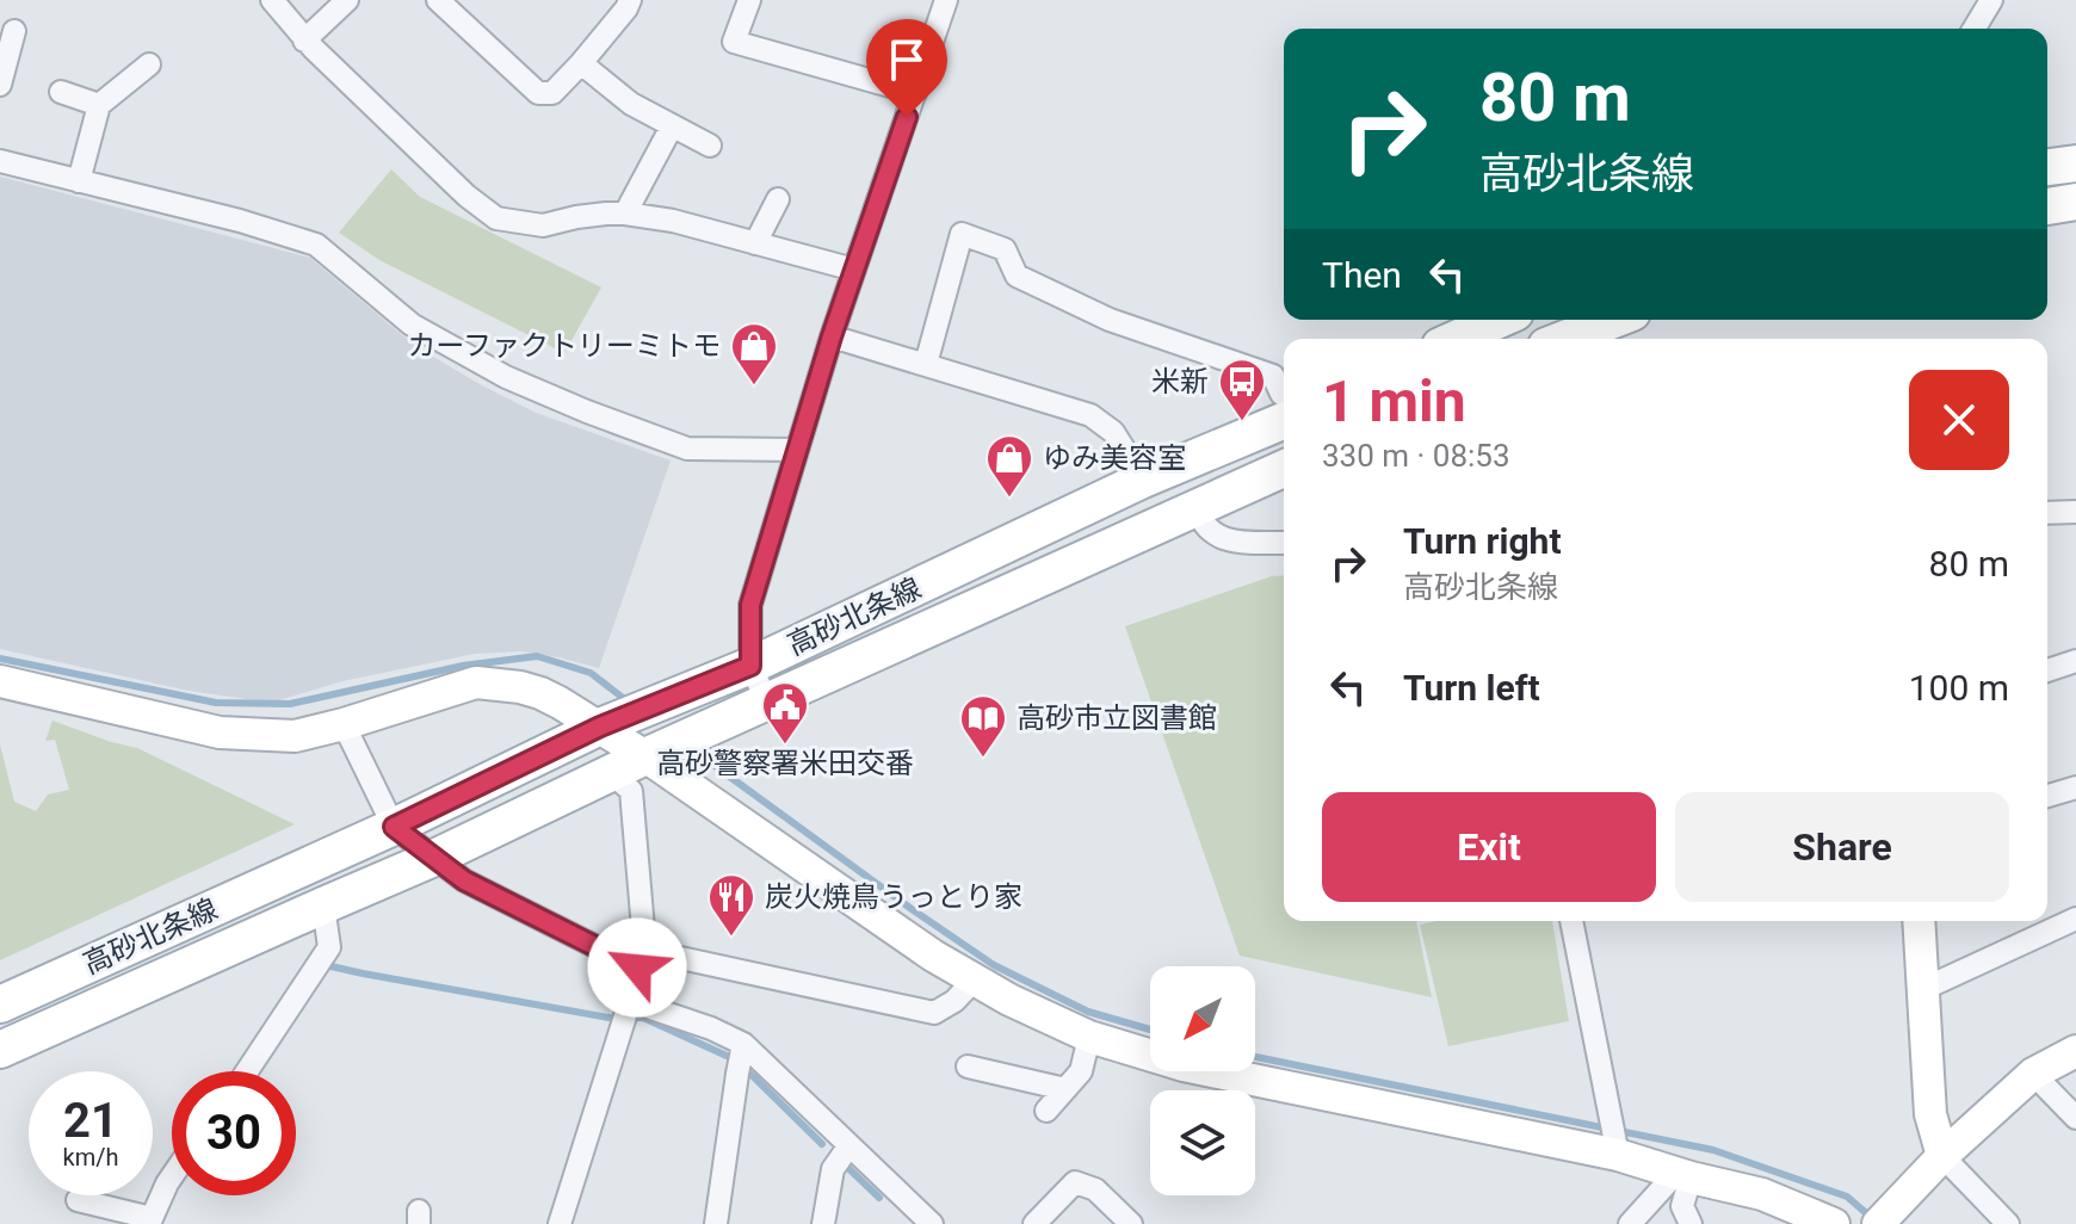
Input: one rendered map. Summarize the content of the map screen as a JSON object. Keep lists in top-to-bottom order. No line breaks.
{"streets":{"main road":["高砂北条線"]},"places":{"shop":["カーファクトリーミトモ","ゆみ美容室"],"bus stop":["米新"],"public building":["高砂警察署米田交番"],"library":["高砂市立図書館"],"restaurant":["炭火焼鳥うっとり家"]},"north":"bottom left","page":{"turn":["80 m","高砂北条線"],"then":"Then","heading":["1 min","330 m · 08:53"],"list":[{"name":"Turn right","note":"高砂北条線","value":"80 m"},{"name":"Turn left","value":"100 m"}],"buttons":["Exit","Share"],"speed":"21 km/h","limit":"30"}}
